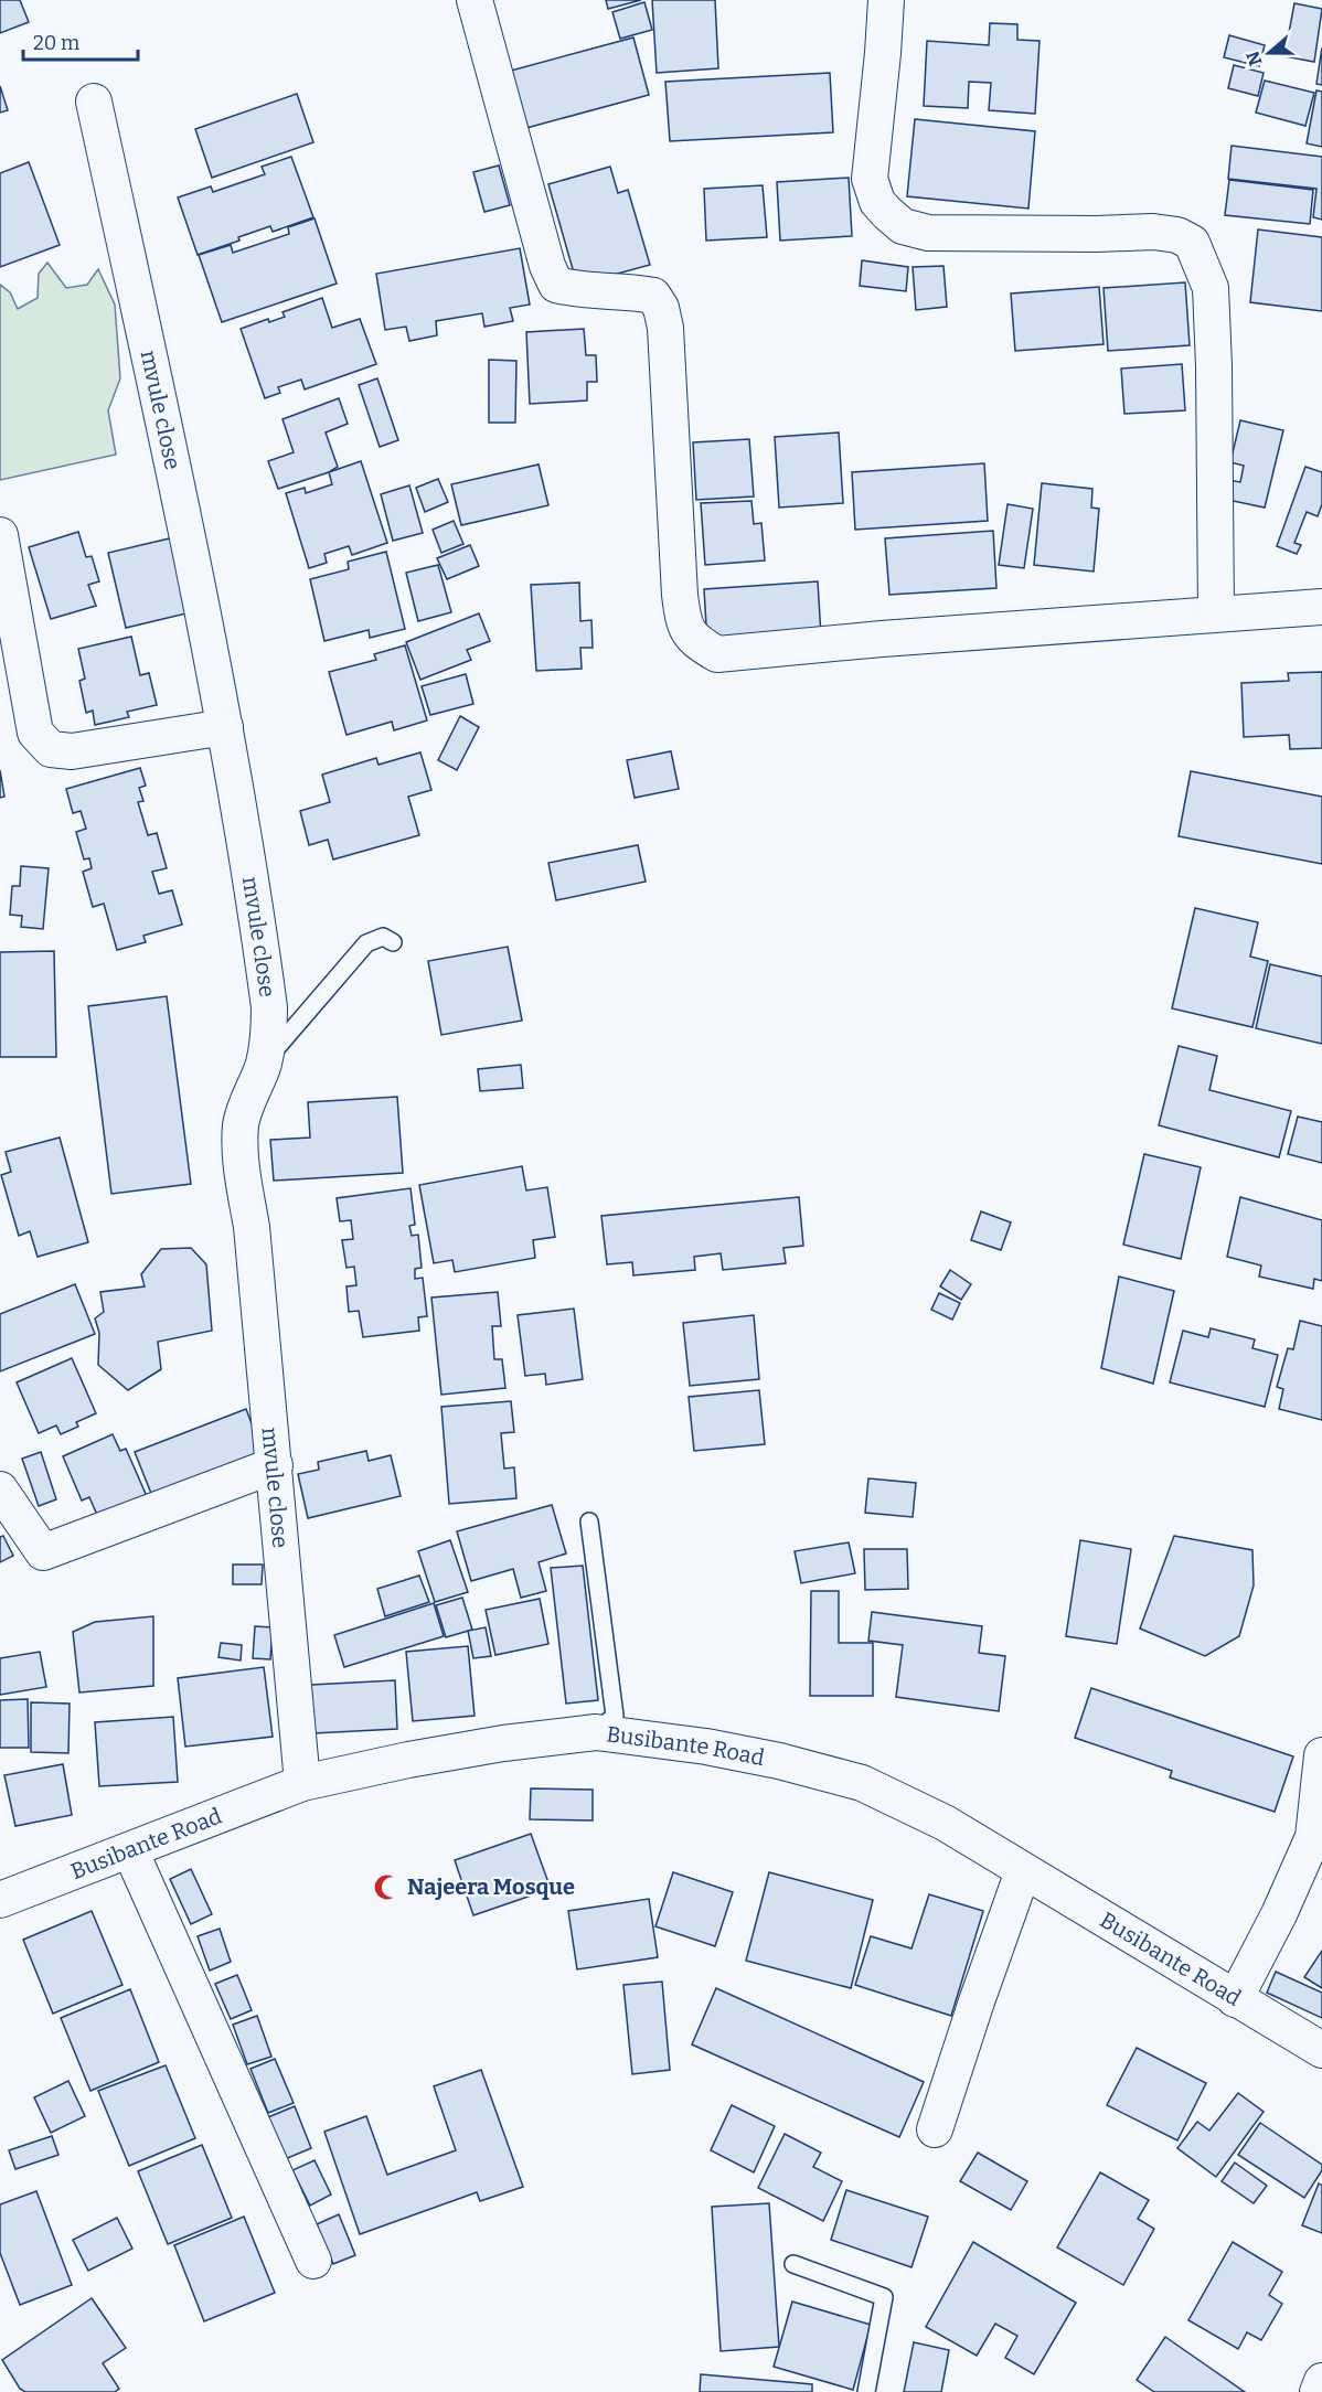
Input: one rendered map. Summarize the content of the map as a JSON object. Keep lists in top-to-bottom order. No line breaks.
{"streets":{"street":["mvule close","Busibante Road"]},"crossings":[["mvule close","Busibante Road"]],"places":{"mosque":["Najeera Mosque"]},"scale_bar":"20 m","north":"left"}
